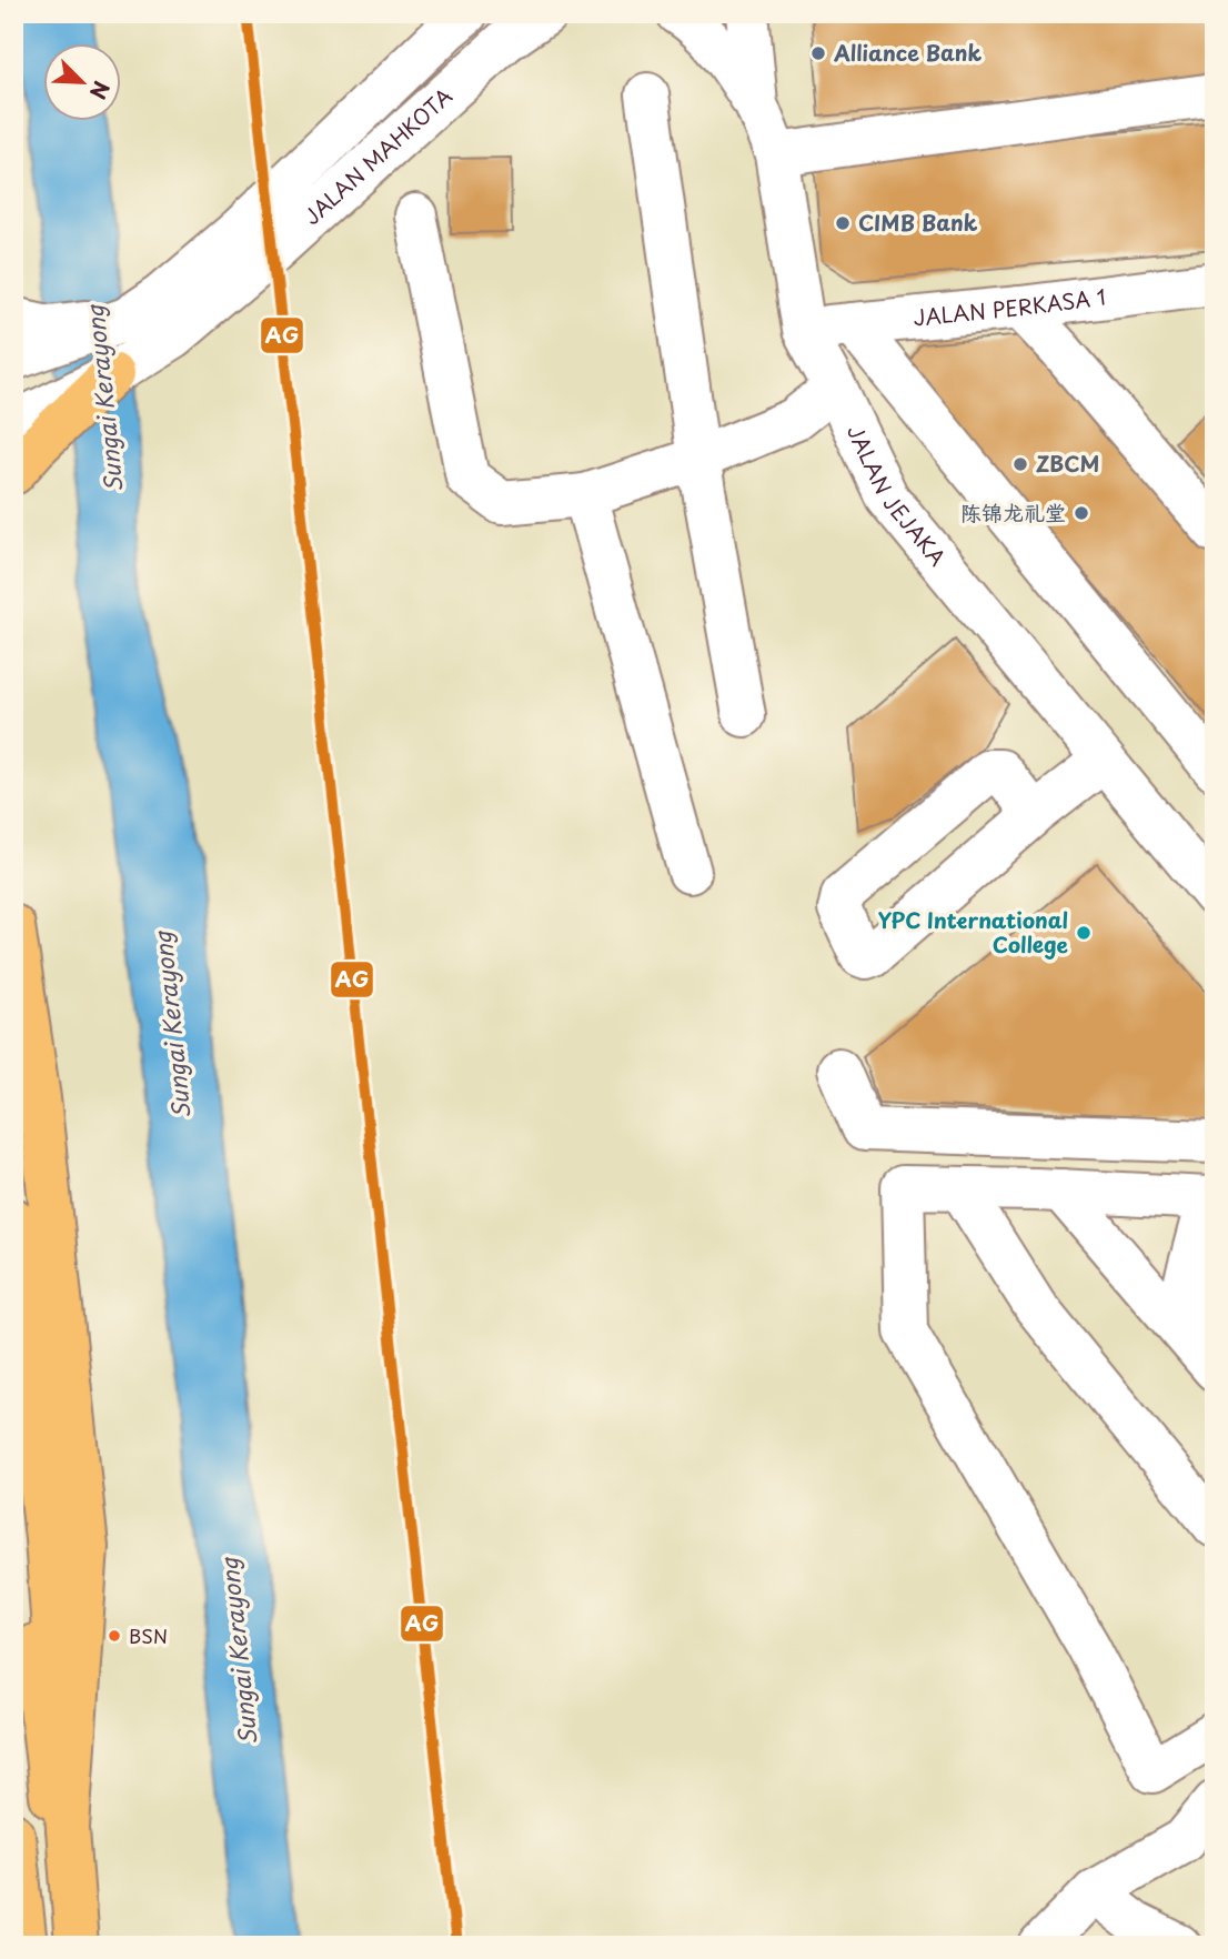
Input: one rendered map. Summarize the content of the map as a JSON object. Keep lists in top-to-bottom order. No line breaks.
{"streets":{"street":["JALAN MAHKOTA","JALAN PERKASA 1","JALAN JEJAKA"]},"crossings":[["JALAN PERKASA 1","JALAN JEJAKA"]],"water":["Sungai Kerayong"],"places":["Alliance Bank","CIMB Bank","ZBCM","陈锦龙礼堂","YPC International College","BSN"],"lines":["transit line AG"],"north":"bottom right"}
